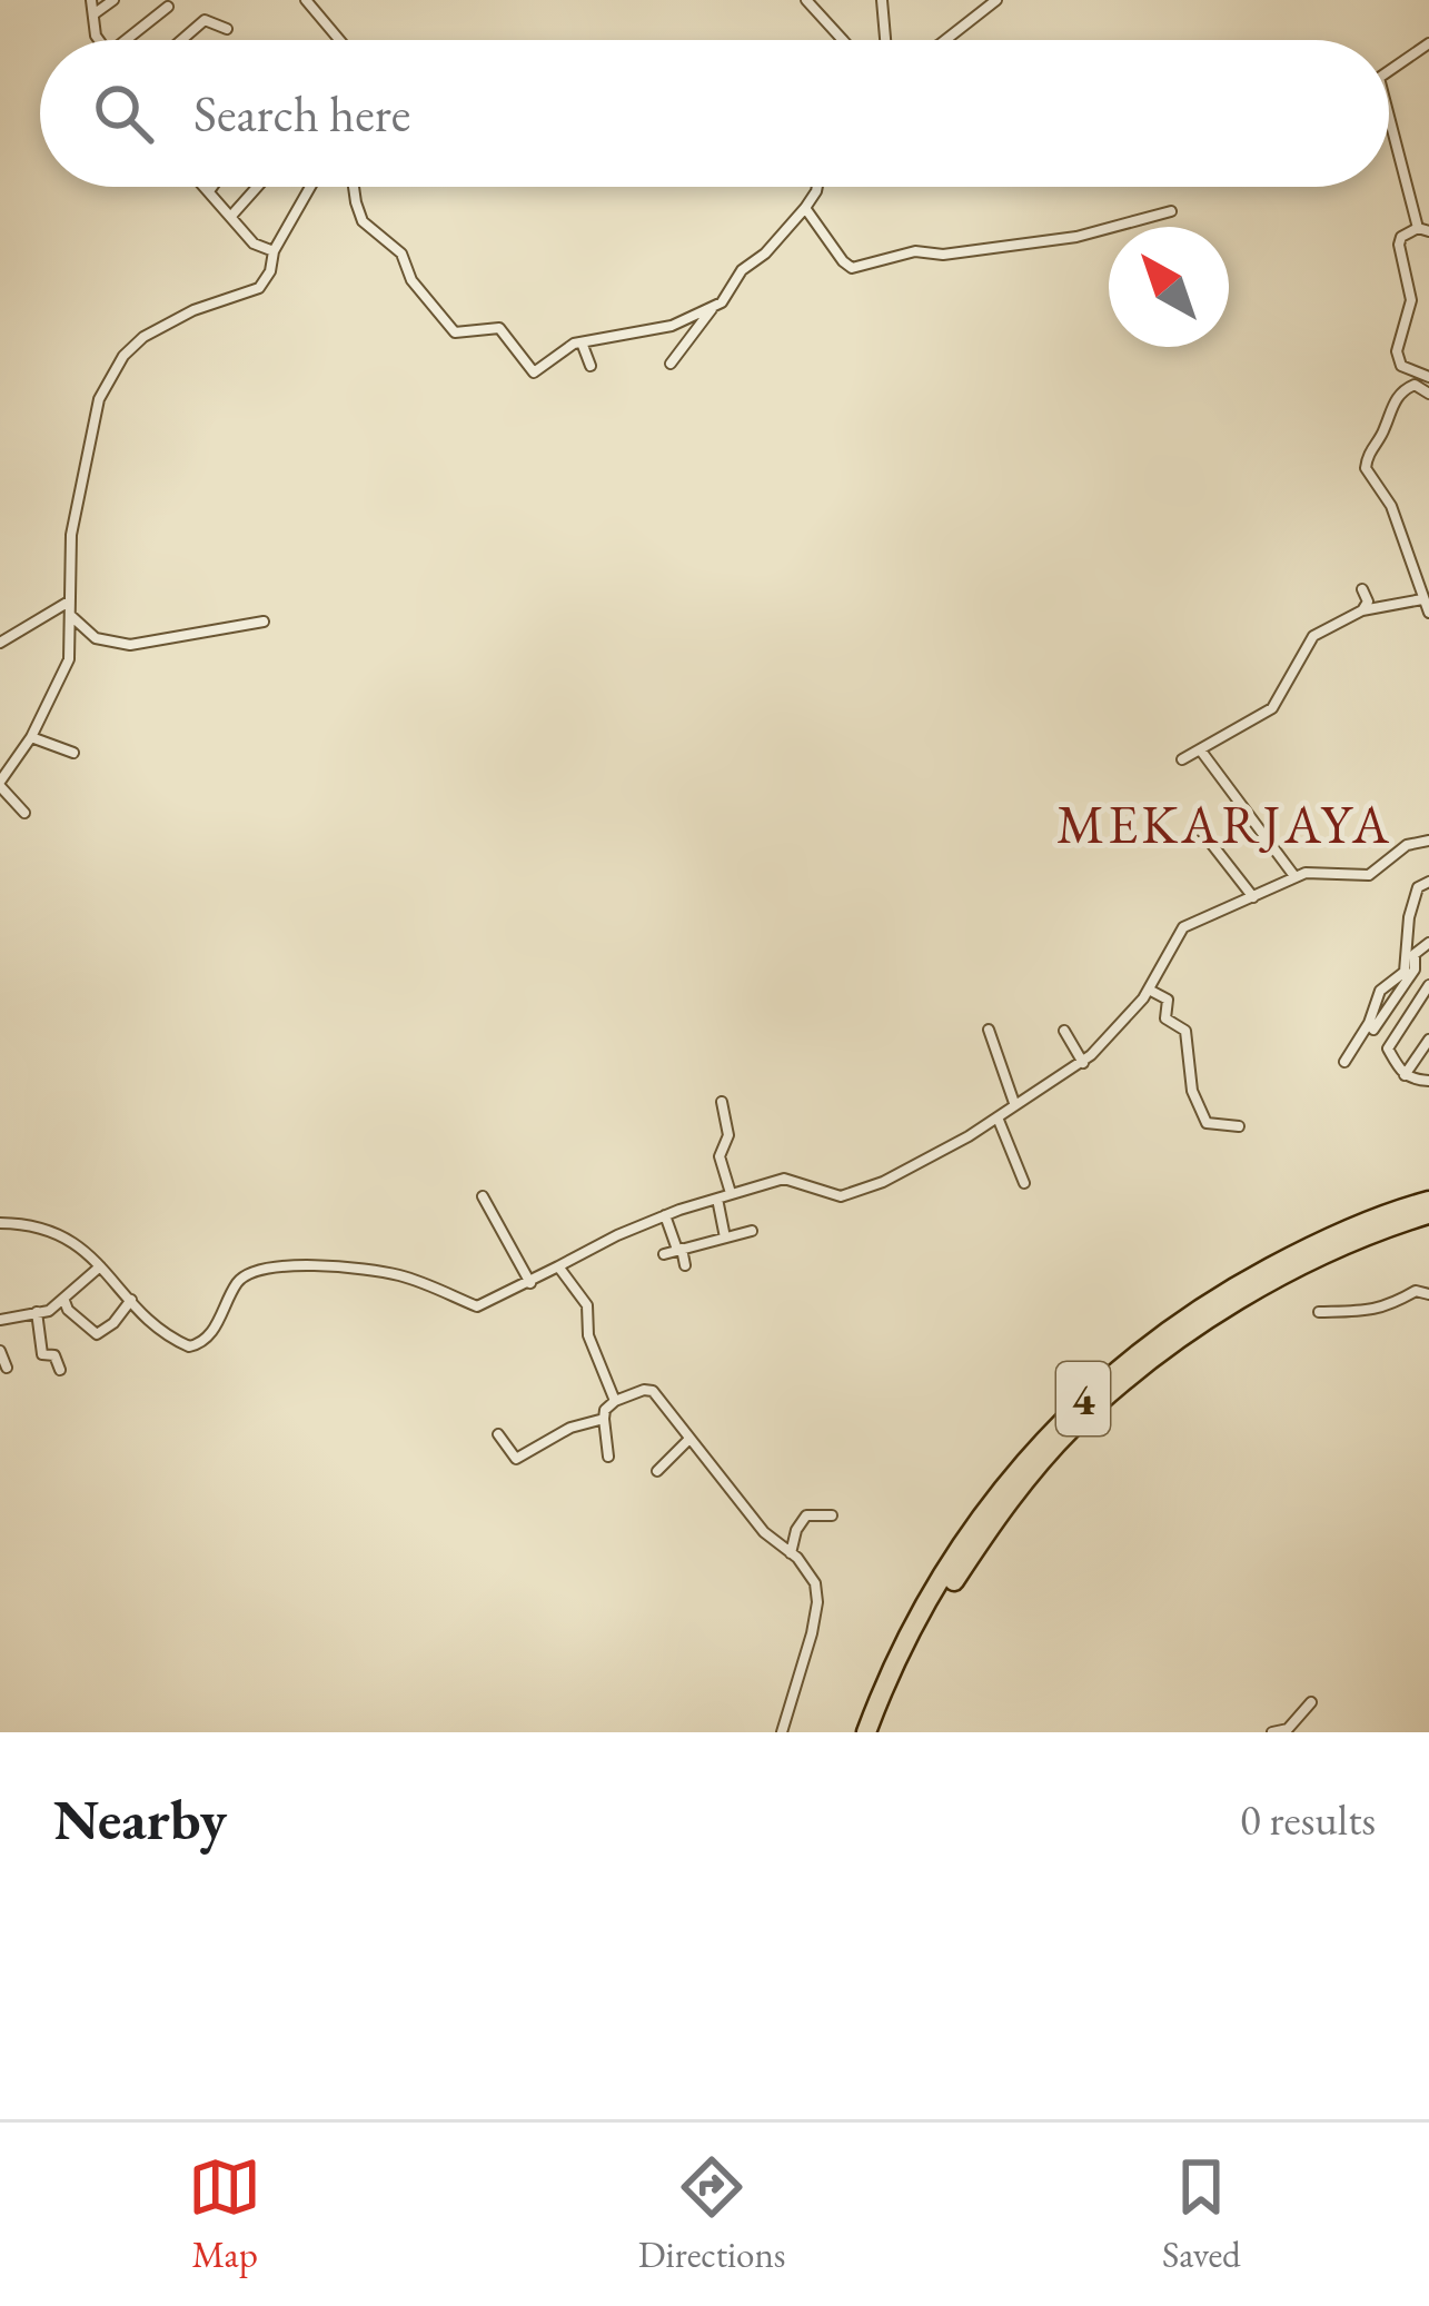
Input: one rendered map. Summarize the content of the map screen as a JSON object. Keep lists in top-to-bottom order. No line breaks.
{"streets":{"highway":["4"]},"districts":["MEKARJAYA"],"north":"top left","page":{"search":"Search here","heading":["Nearby","0 results"],"nav":["Map","Directions","Saved"]}}
